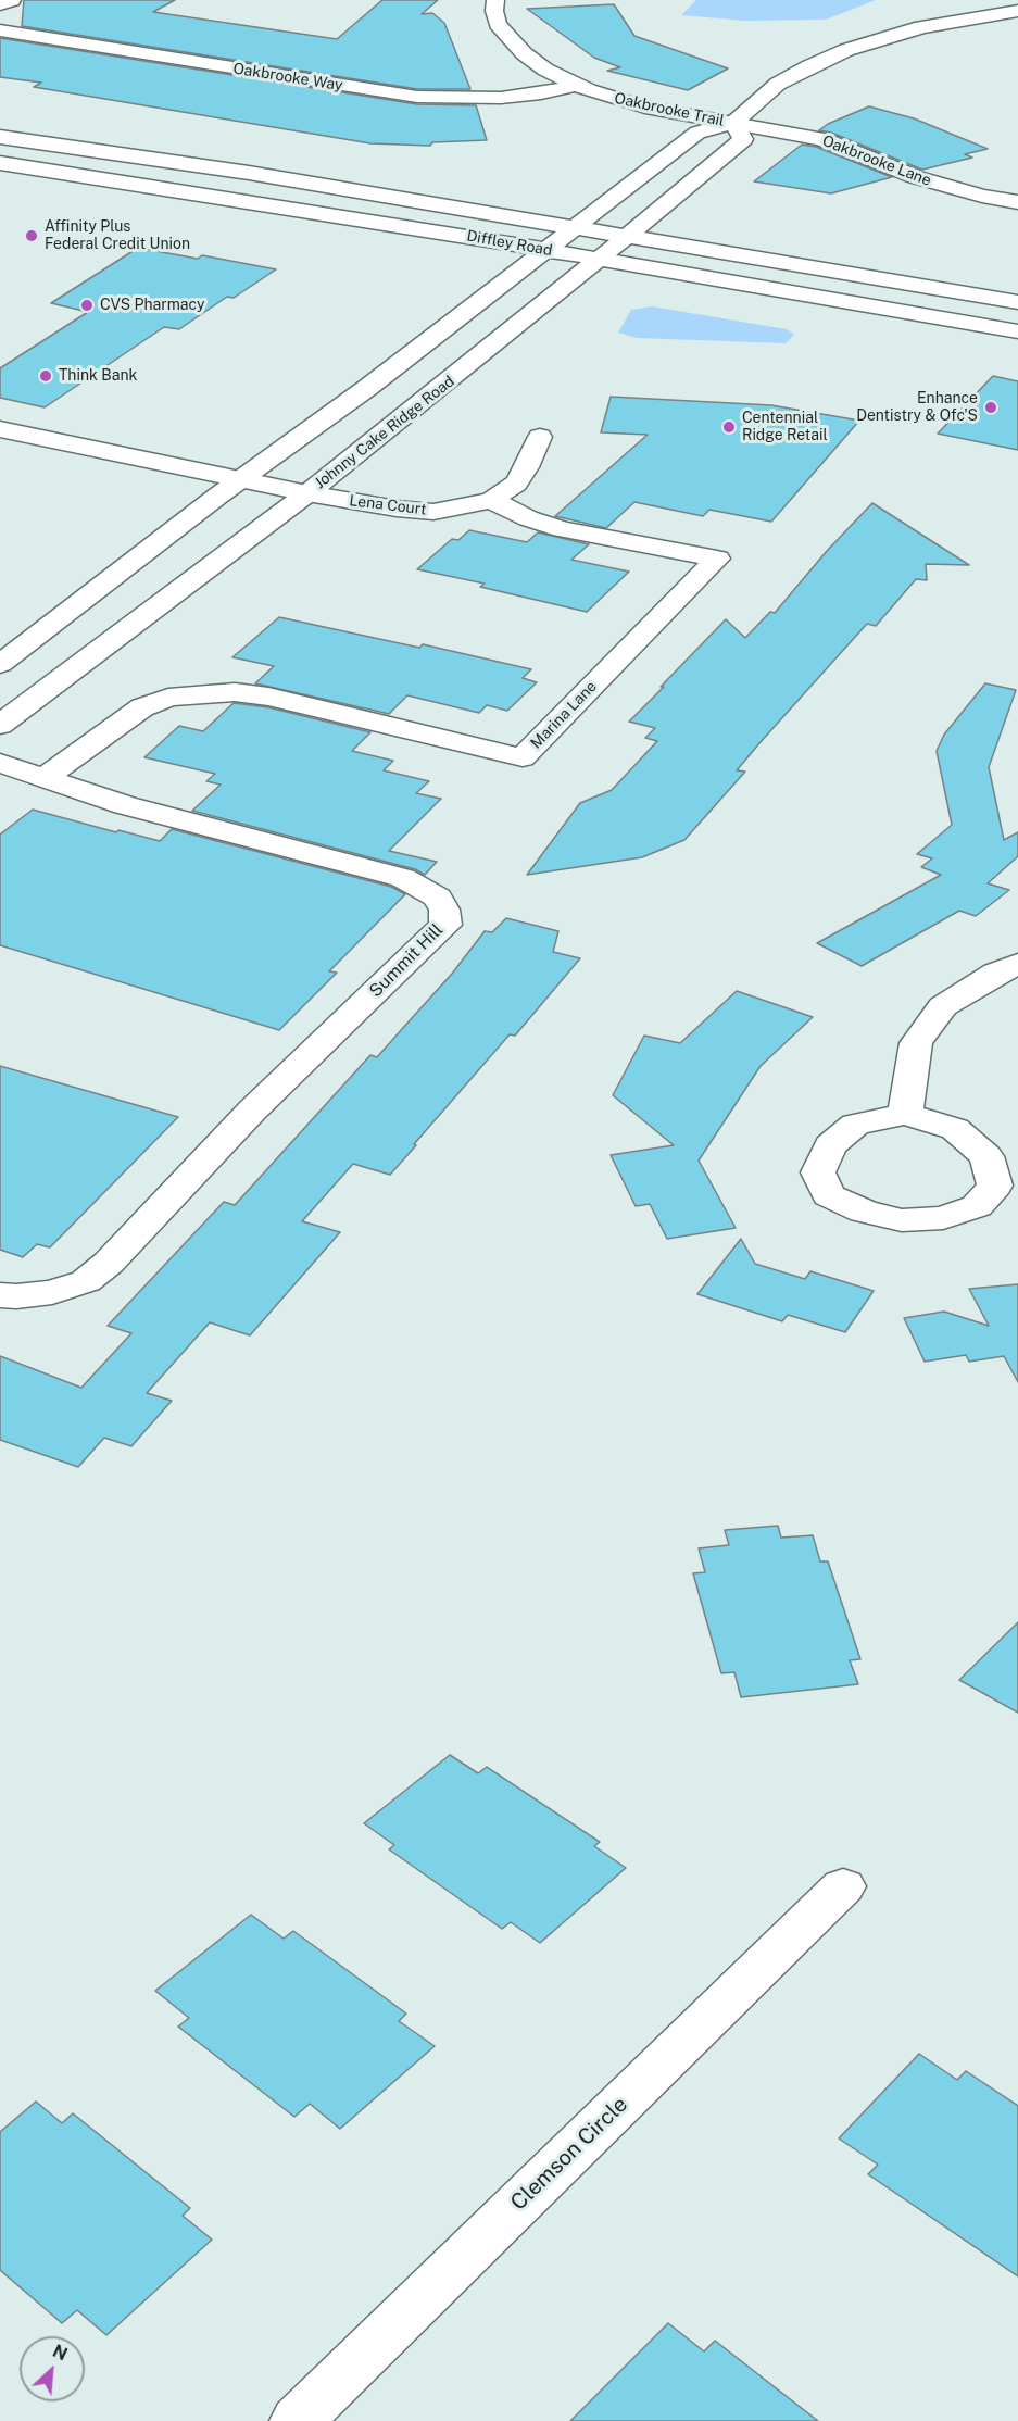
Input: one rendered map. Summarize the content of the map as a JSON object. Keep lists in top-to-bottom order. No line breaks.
{"streets":{"street":["Oakbrooke Way","Oakbrooke Trail","Oakbrooke Lane","Diffley Road","Johnny Cake Ridge Road","Lena Court","Marina Lane","Summit Hill","Clemson Circle"]},"crossings":[["Oakbrooke Way","Oakbrooke Trail"],["Oakbrooke Trail","Oakbrooke Lane"],["Oakbrooke Trail","Johnny Cake Ridge Road"],["Oakbrooke Lane","Johnny Cake Ridge Road"],["Diffley Road","Johnny Cake Ridge Road"],["Johnny Cake Ridge Road","Lena Court"],["Lena Court","Marina Lane"],["Marina Lane","Summit Hill"]],"places":["Affinity Plus Federal Credit Union","CVS Pharmacy","Think Bank","Enhance Dentistry & Ofc'S","Centennial Ridge Retail"],"north":"top right"}
